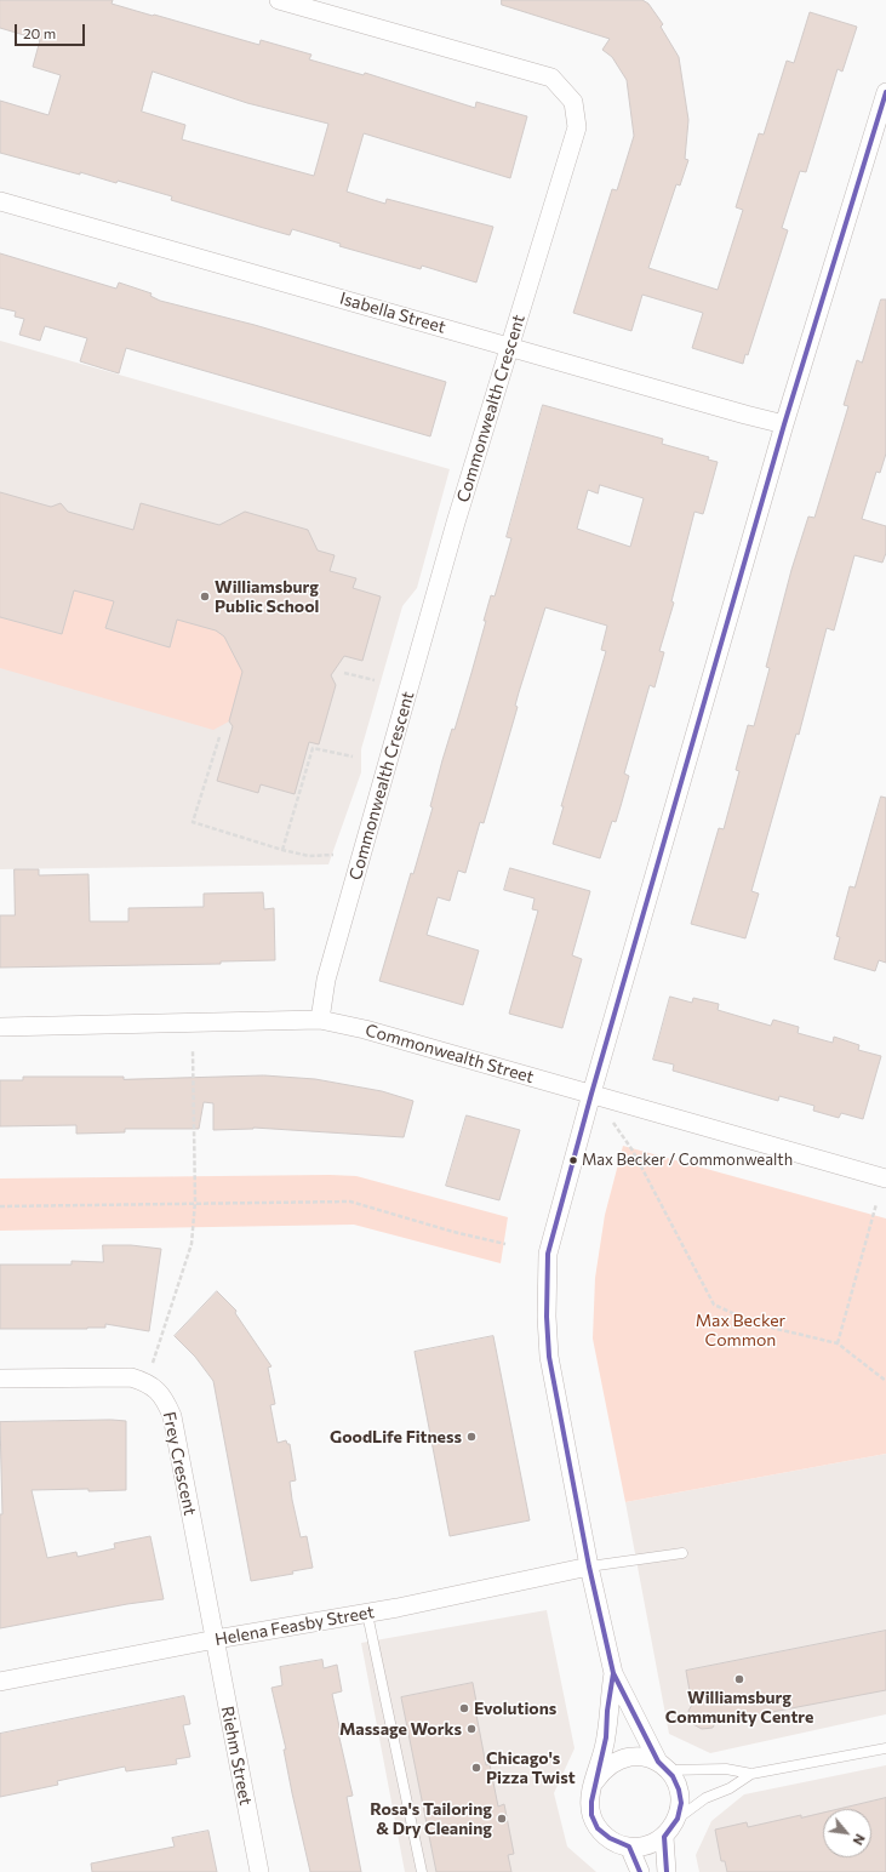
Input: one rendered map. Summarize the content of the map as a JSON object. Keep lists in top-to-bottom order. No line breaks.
{"streets":{"street":["Isabella Street","Commonwealth Crescent","Commonwealth Street","Frey Crescent","Helena Feasby Street","Riehm Street"]},"crossings":[["Isabella Street","Commonwealth Crescent"],["Commonwealth Crescent","Commonwealth Street"],["Frey Crescent","Helena Feasby Street"],["Frey Crescent","Riehm Street"],["Helena Feasby Street","Riehm Street"]],"parks":["Max Becker Common"],"places":["Williamsburg Public School","Max Becker / Commonwealth","GoodLife Fitness","Williamsburg Community Centre","Evolutions","Massage Works","Chicago's Pizza Twist","Rosa's Tailoring & Dry Cleaning"],"scale_bar":"20 m","north":"bottom right"}
